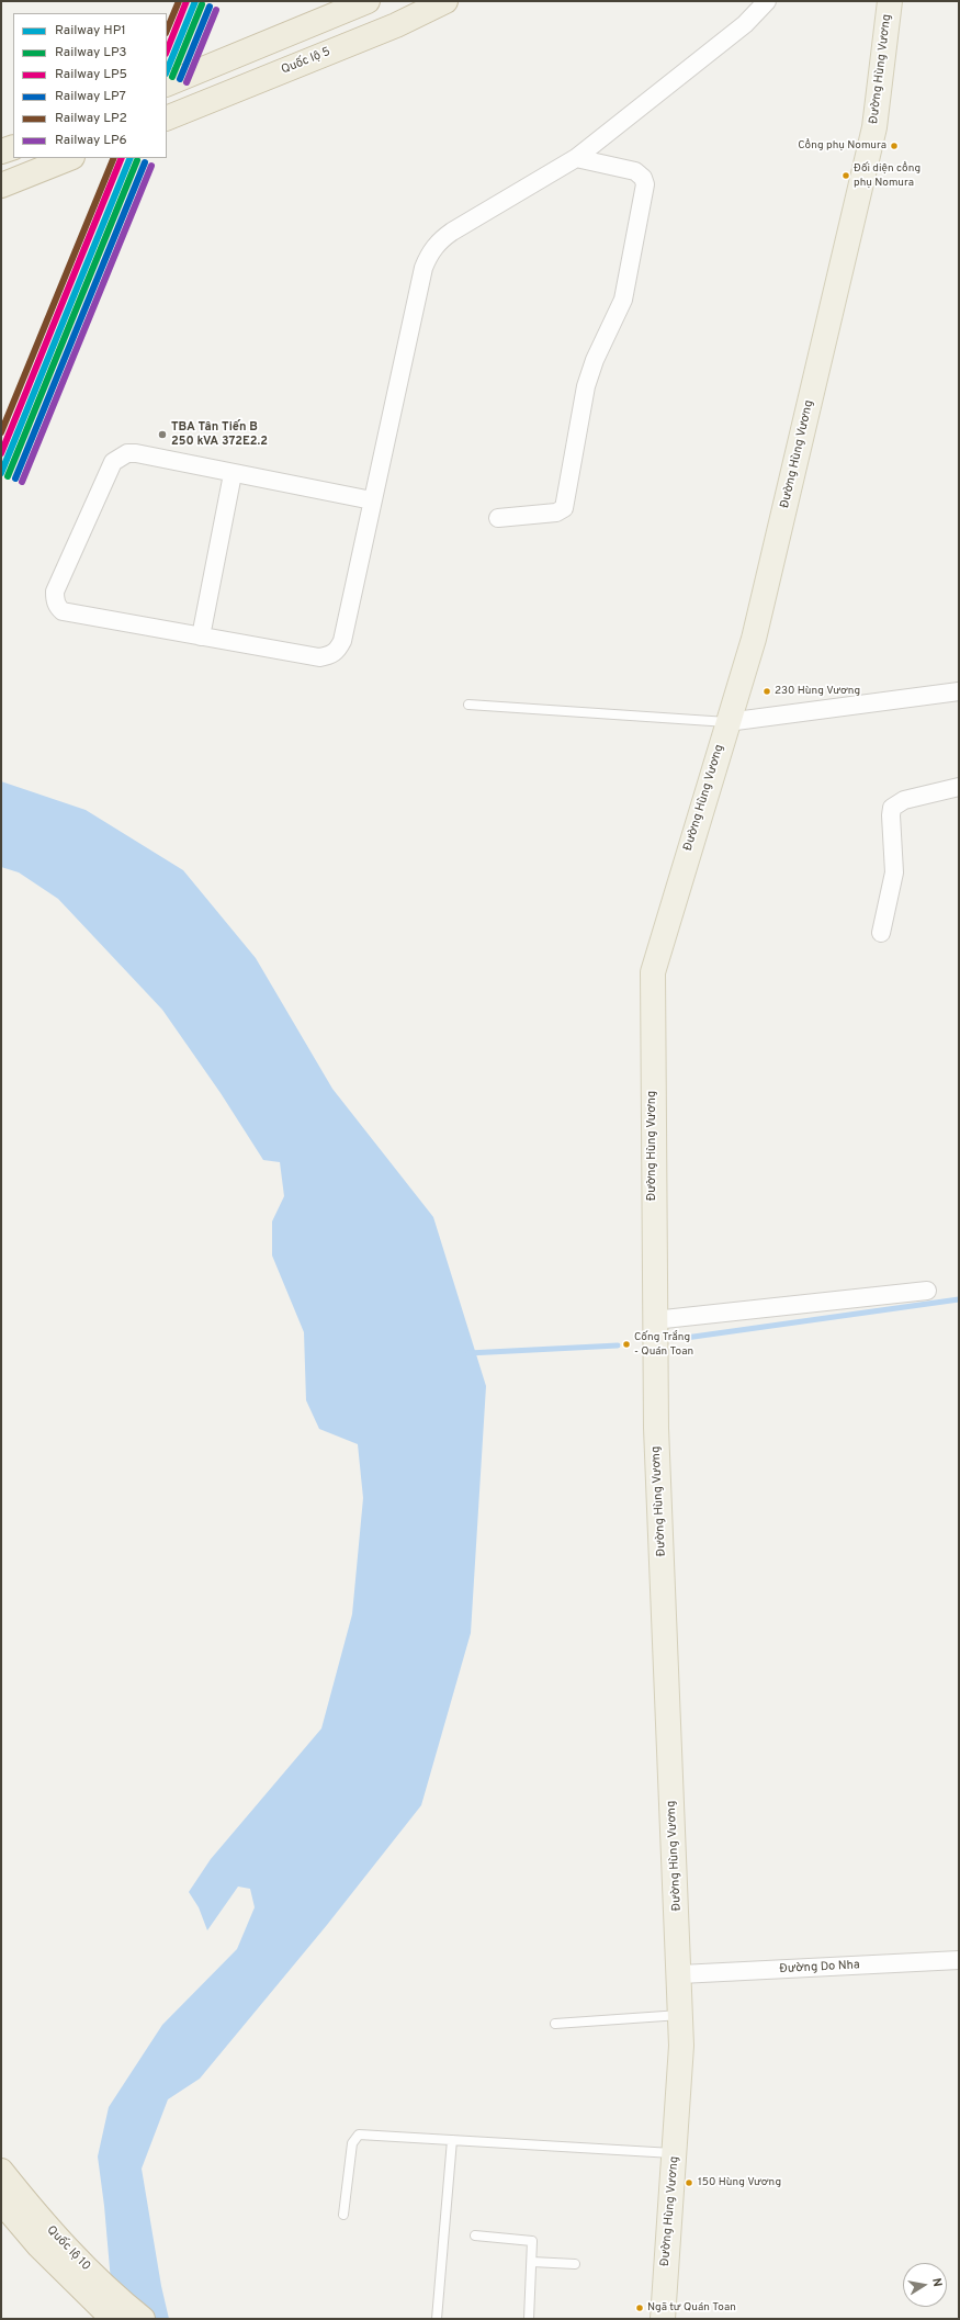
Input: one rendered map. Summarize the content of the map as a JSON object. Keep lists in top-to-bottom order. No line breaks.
{"streets":{"highway":["Quốc lộ 5","Quốc lộ 10"],"main road":["Đường Hùng Vương"],"street":["Đường Do Nha"]},"crossings":[["Đường Hùng Vương","Đường Do Nha"]],"places":["Cổng phụ Nomura","Đối diện cổng phụ Nomura","TBA Tân Tiến B 250 kVA 372E2.2","230 Hùng Vương","Cống Trắng - Quán Toan","150 Hùng Vương","Ngã tư Quán Toan"],"lines":["rail line HP1","rail line LP5","rail line LP2","rail line LP3","rail line LP7","rail line LP6"],"legend":["Railway HP1","Railway LP3","Railway LP5","Railway LP7","Railway LP2","Railway LP6"],"north":"right"}
